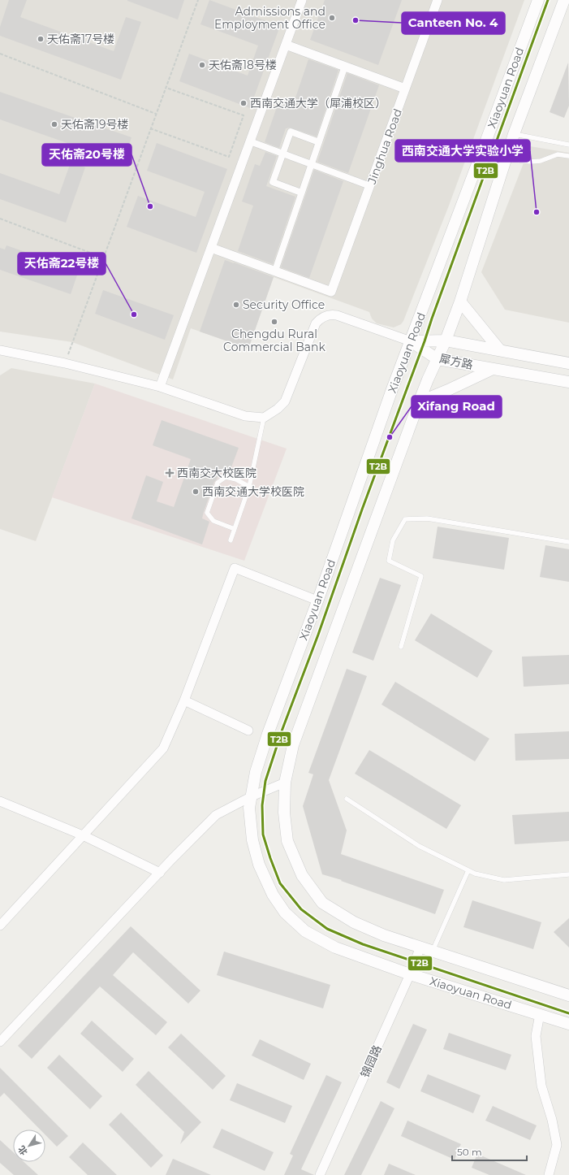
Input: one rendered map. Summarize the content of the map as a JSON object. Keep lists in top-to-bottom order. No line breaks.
{"streets":{"street":["Xiaoyuan Road","Jinghua Road","犀方路","锦园路"]},"crossings":[["Xiaoyuan Road","犀方路"],["Xiaoyuan Road","锦园路"]],"places":{"other":["Admissions and Employment Office","Canteen No. 4","天佑斋17号楼","天佑斋18号楼","西南交通大学（犀浦校区）","天佑斋19号楼","天佑斋20号楼","西南交通大学实验小学","Security Office","天佑斋22号楼","Chengdu Rural Commercial Bank","Xifang Road","西南交通大学校医院"],"health":["西南交大校医院"]},"lines":["transit line T2B"],"scale_bar":"50 m","north":"bottom left"}
